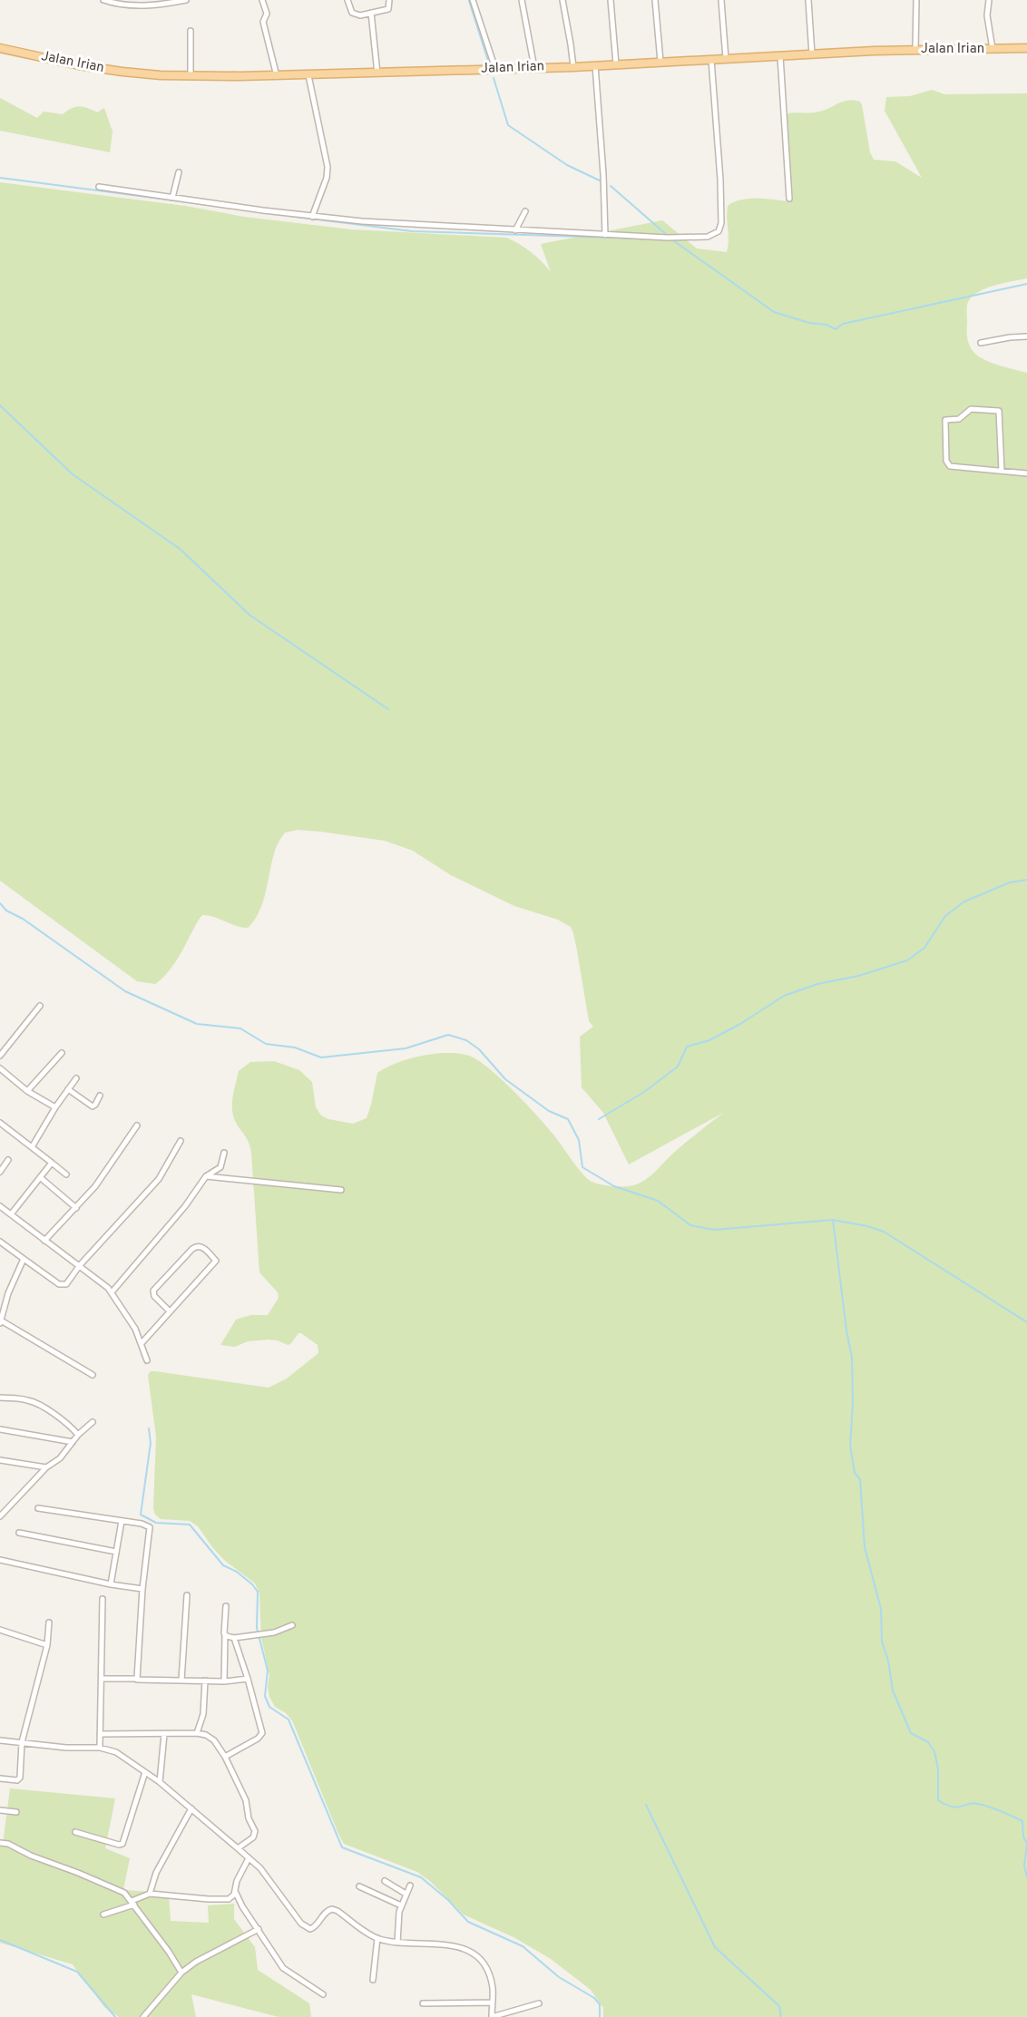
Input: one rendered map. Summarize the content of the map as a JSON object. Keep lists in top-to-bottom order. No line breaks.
{"streets":{"main road":["Jalan Irian"]}}
